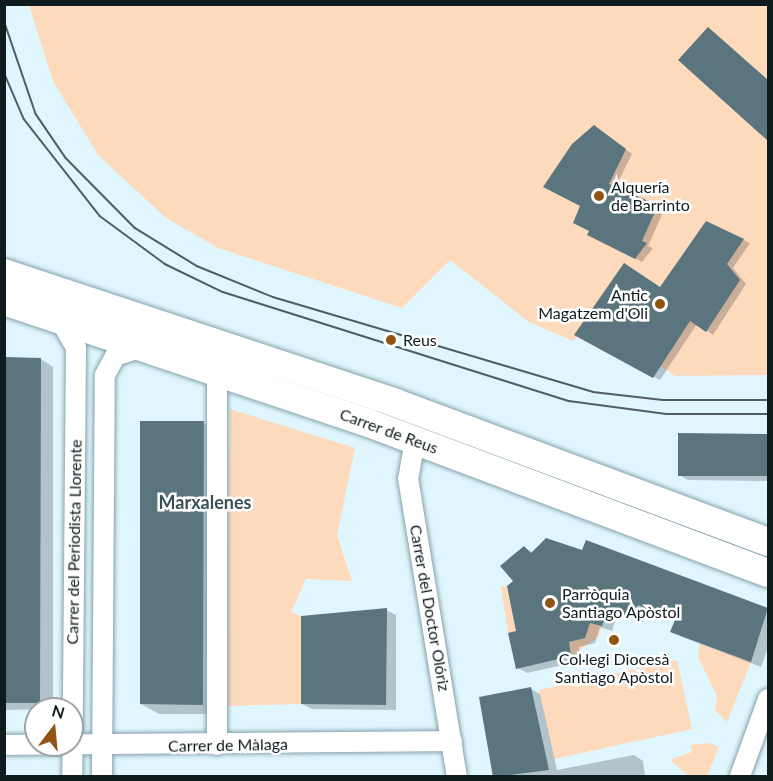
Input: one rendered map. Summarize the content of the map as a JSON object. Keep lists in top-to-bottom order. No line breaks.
{"streets":{"street":["Carrer de Reus","Carrer del Periodista Llorente","Carrer del Doctor Olóriz","Carrer de Màlaga"]},"crossings":[["Carrer de Reus","Carrer del Periodista Llorente"],["Carrer de Reus","Carrer del Doctor Olóriz"],["Carrer del Periodista Llorente","Carrer de Màlaga"],["Carrer del Doctor Olóriz","Carrer de Màlaga"]],"districts":["Marxalenes"],"places":["Alquería de Barrinto","Antic Magatzem d'Oli","Reus","Parròquia Santiago Apòstol","Col·legi Diocesà Santiago Apòstol"],"north":"top"}
